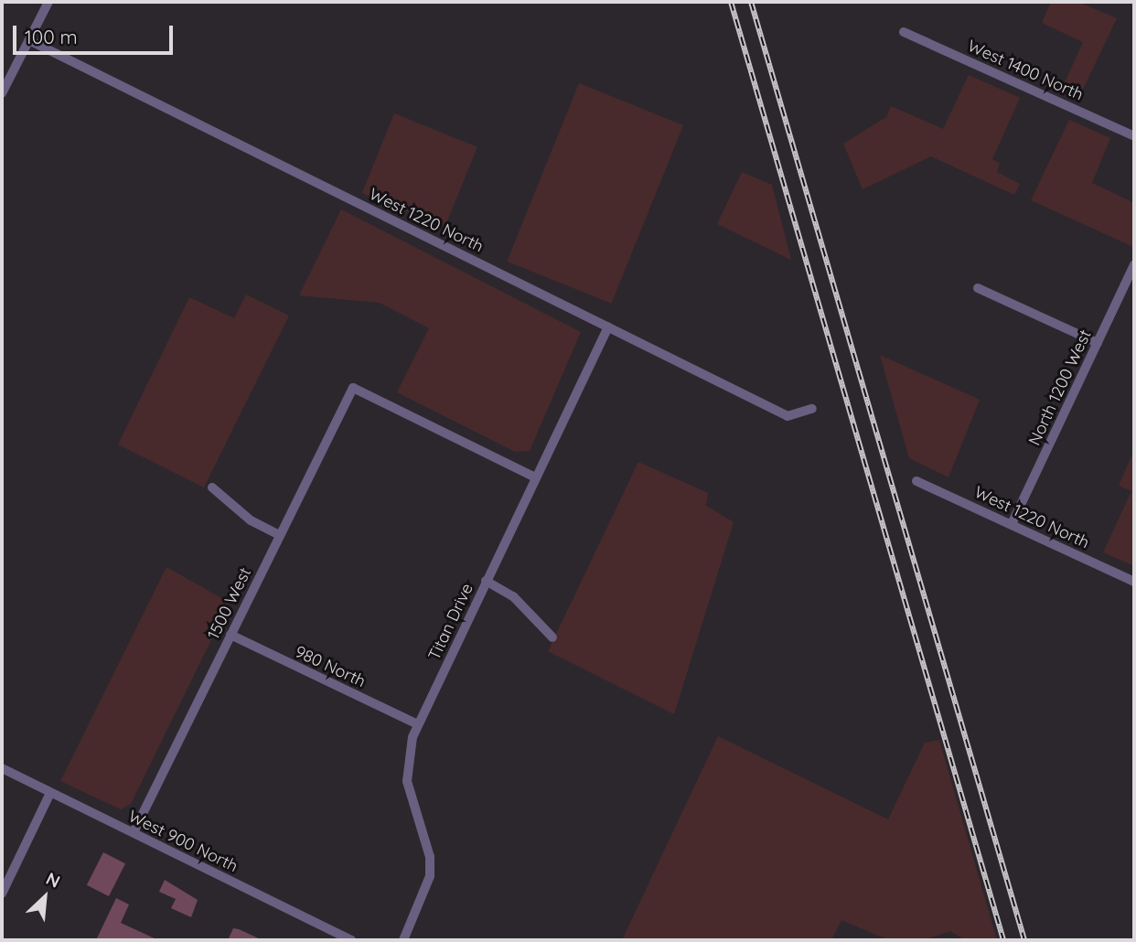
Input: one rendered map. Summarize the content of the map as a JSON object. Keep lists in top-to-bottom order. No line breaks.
{"streets":{"street":["West 1400 North","West 1220 North","North 1200 West","1500 West","Titan Drive","980 North","West 900 North"]},"crossings":[["West 1220 North","North 1200 West"],["West 1220 North","Titan Drive"],["1500 West","Titan Drive"],["1500 West","980 North"],["1500 West","West 900 North"],["Titan Drive","980 North"]],"scale_bar":"100 m","north":"top right"}
